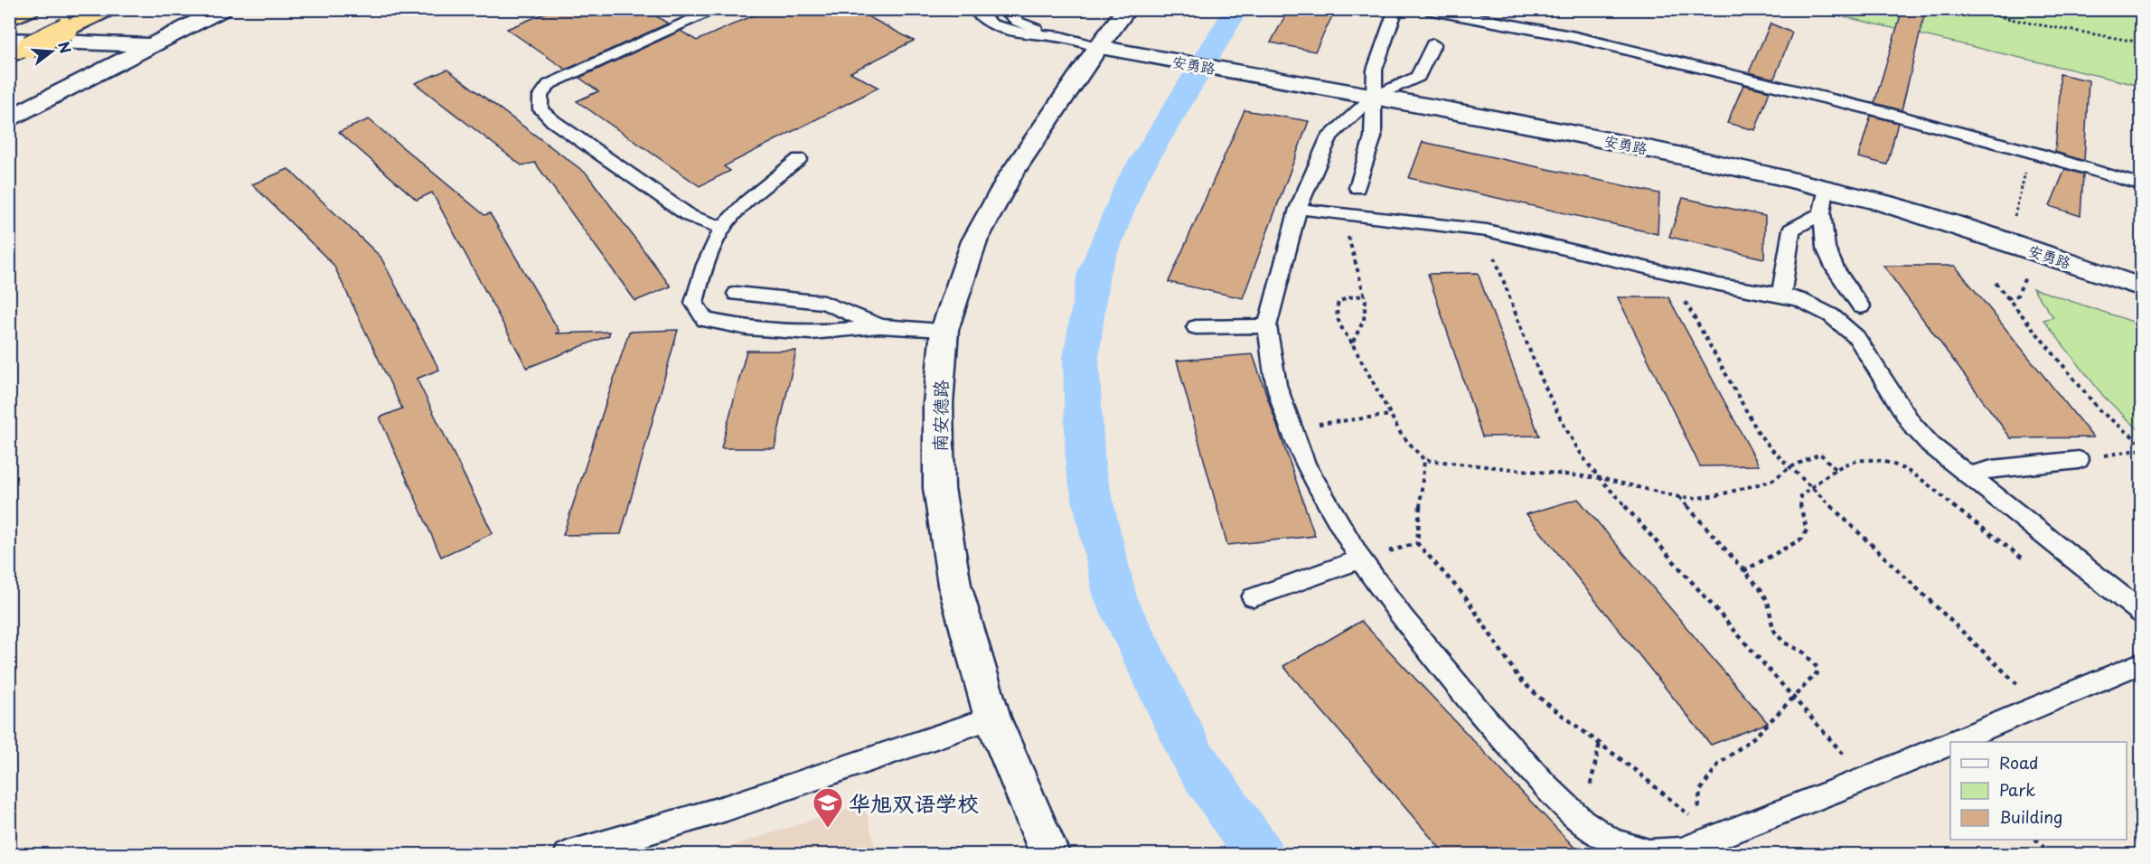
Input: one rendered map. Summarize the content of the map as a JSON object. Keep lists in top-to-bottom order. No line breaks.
{"streets":{"street":["安勇路","南安德路"]},"crossings":[["安勇路","南安德路"]],"places":{"school or university":["华旭双语学校"]},"legend":["Road","Park","Building"],"north":"right"}
